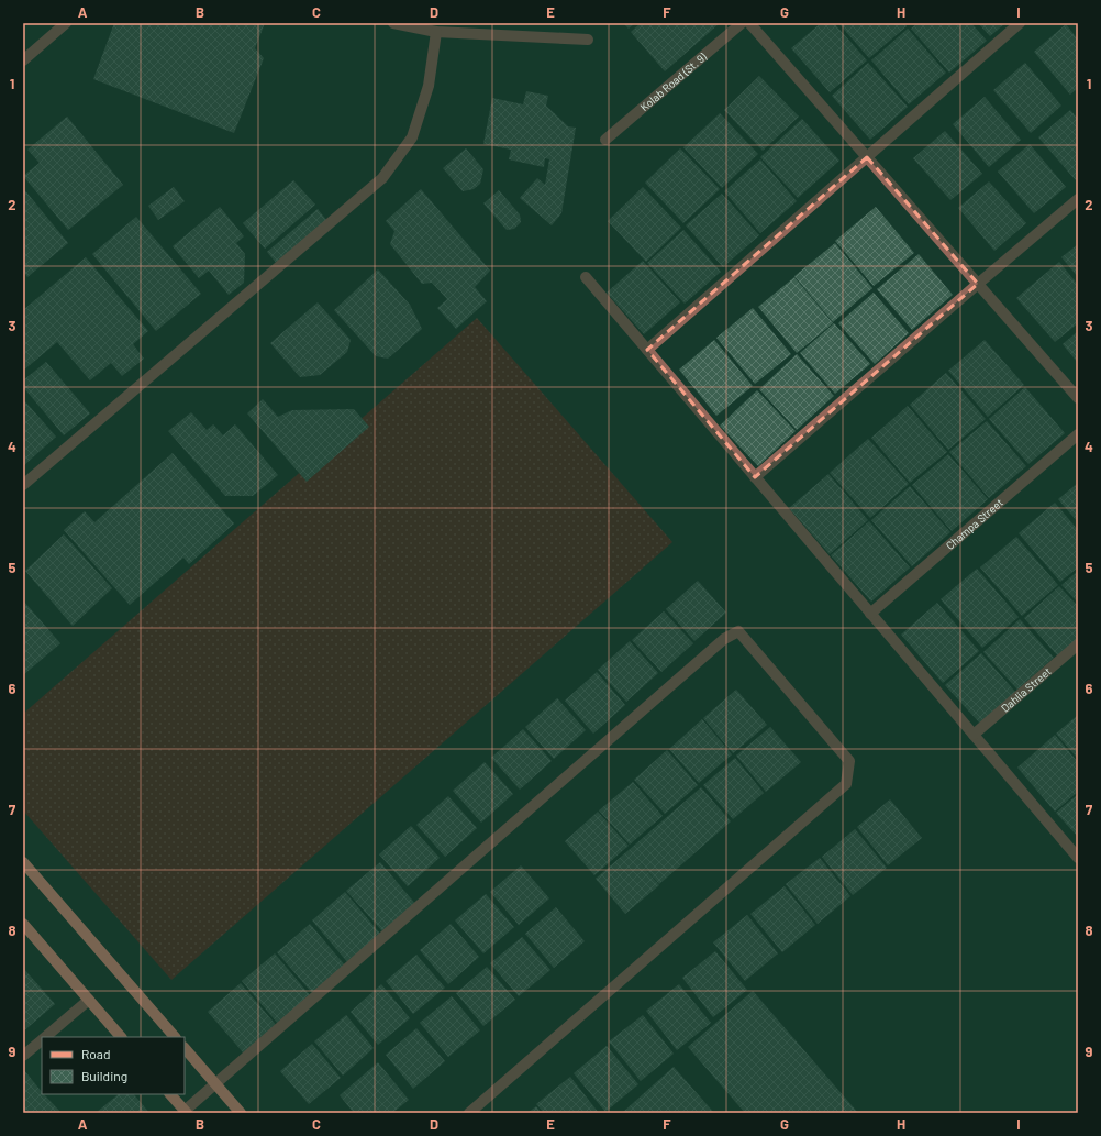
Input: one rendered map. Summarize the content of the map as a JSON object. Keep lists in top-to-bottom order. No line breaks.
{"streets":{"street":["Kolab Road (St. 9)","Champa Street","Dahlia Street"]},"legend":["Road","Building"],"grid":{"columns":["A","B","C","D","E","F","G","H","I"],"rows":["1","2","3","4","5","6","7","8","9"]}}
